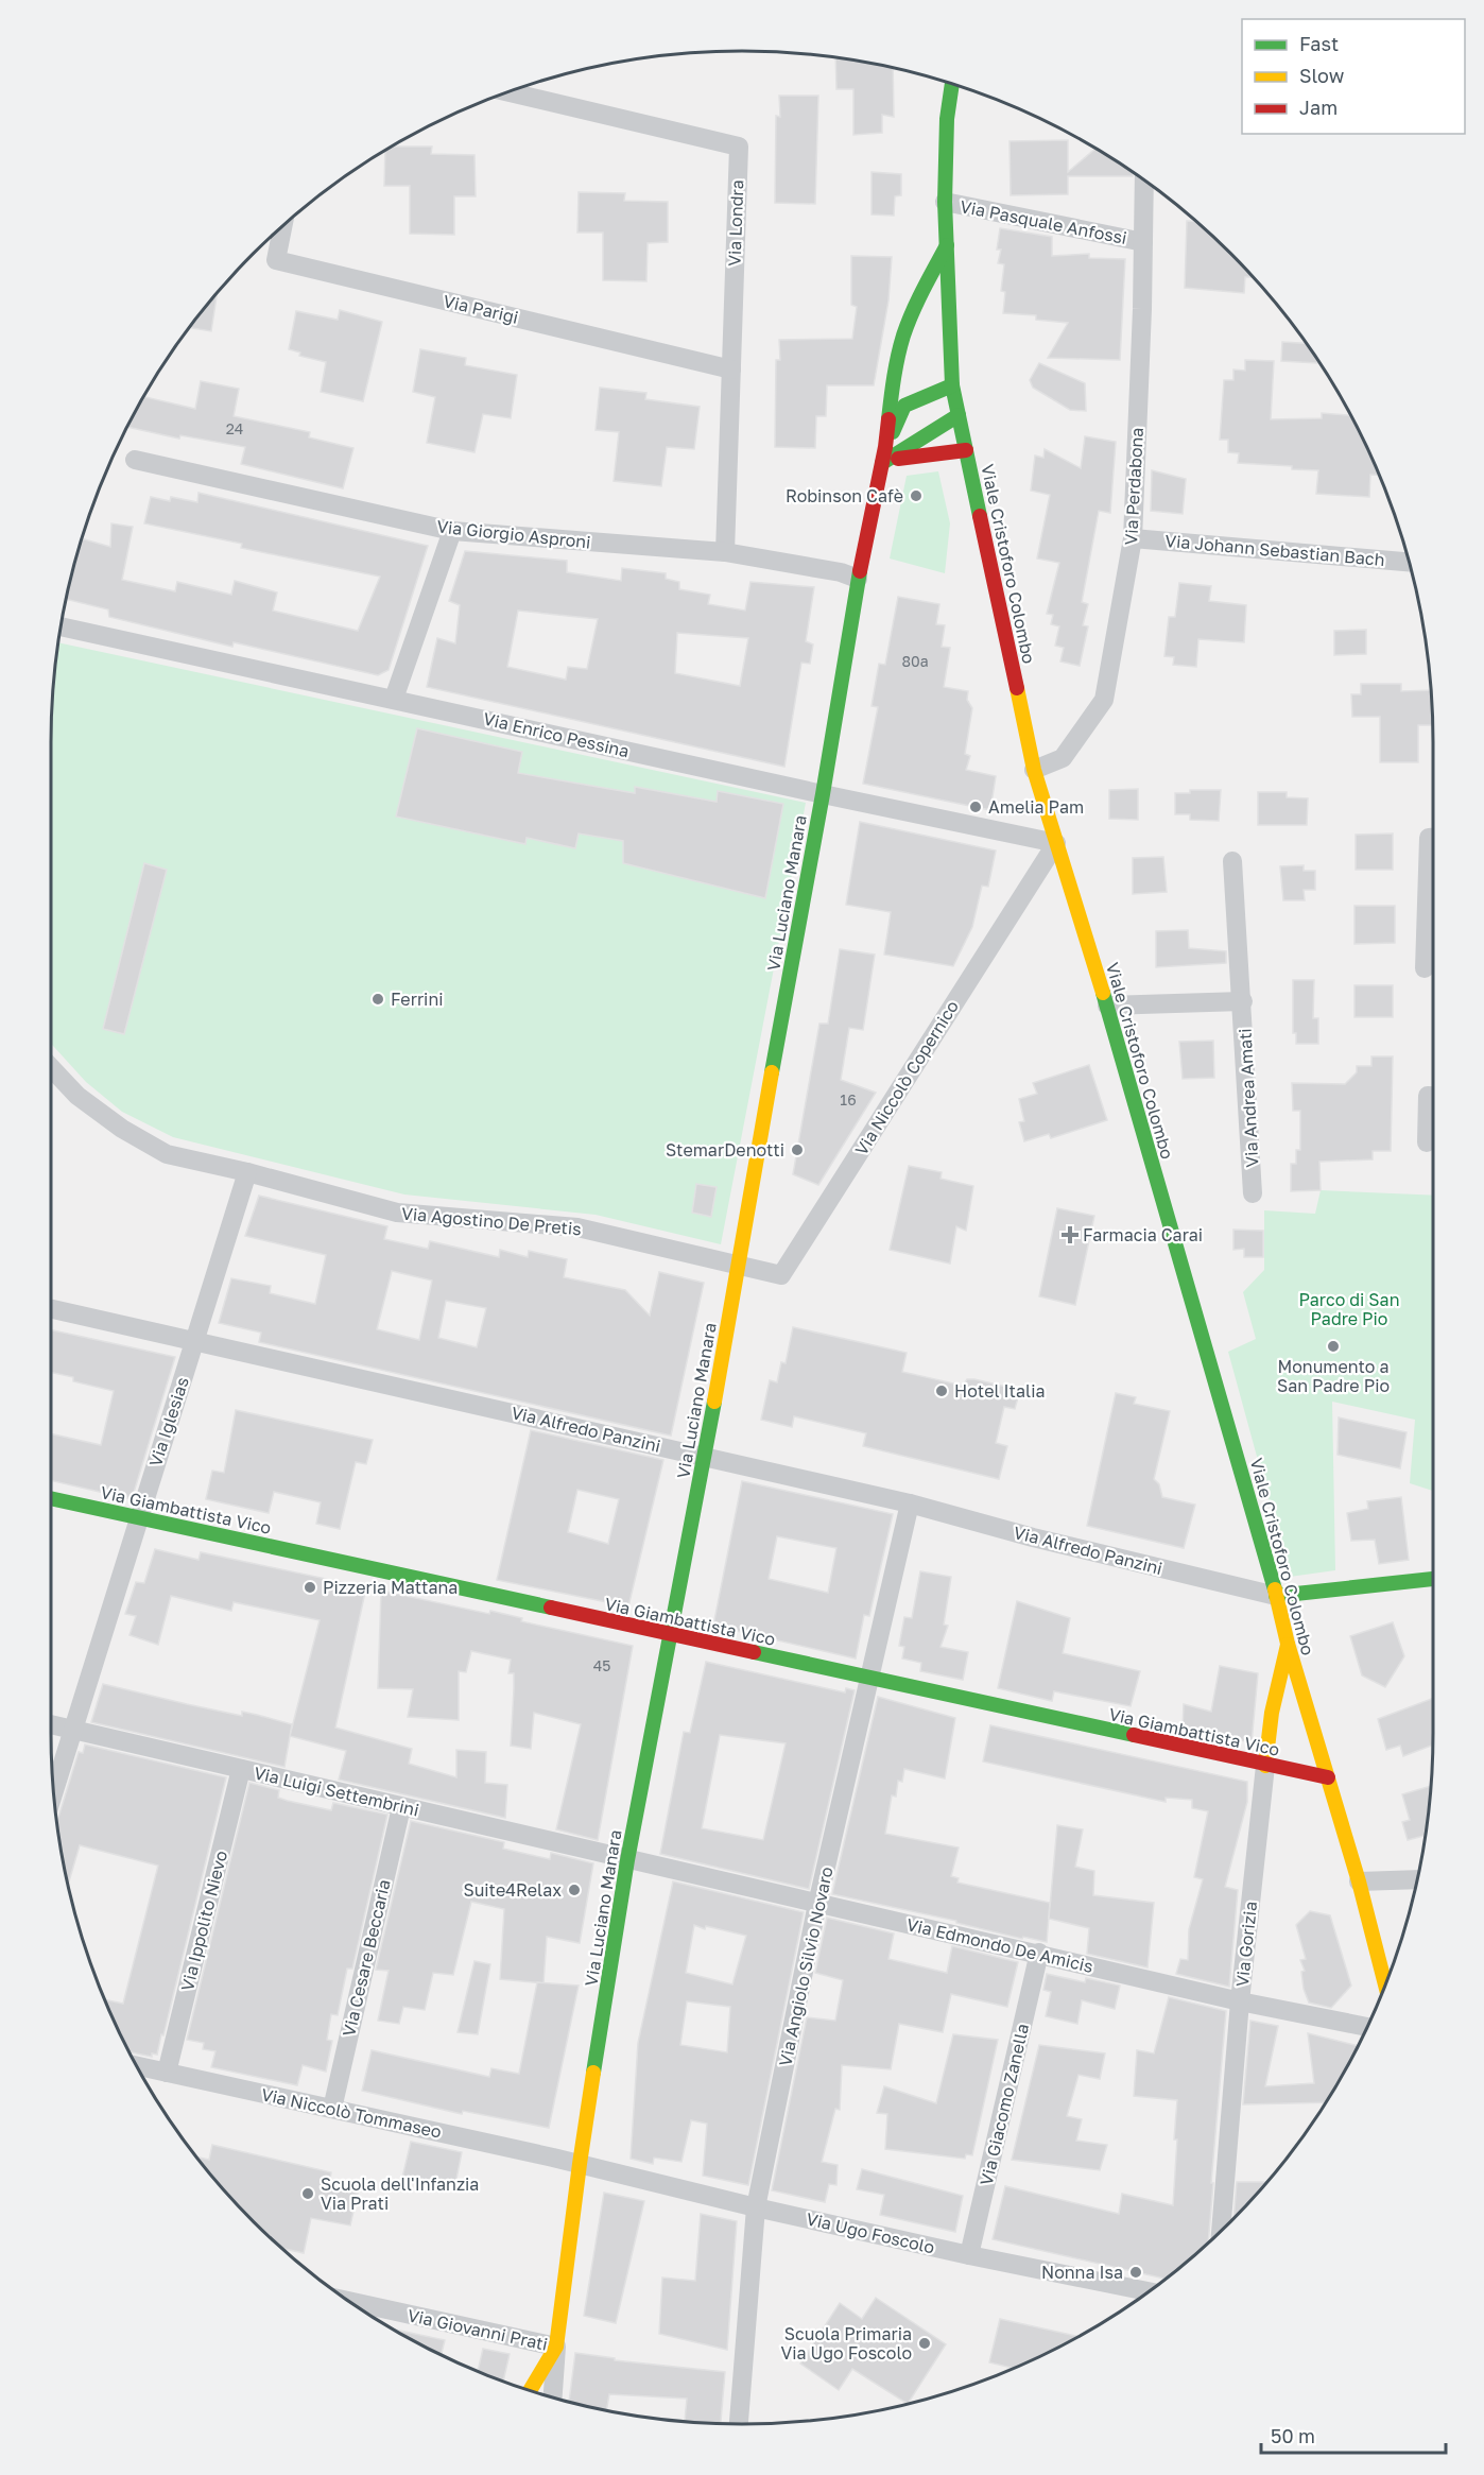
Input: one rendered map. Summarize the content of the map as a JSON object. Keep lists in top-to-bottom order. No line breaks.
{"streets":{"street":["Via Pasquale Anfossi","Via Londra","Via Parigi","Via Perdabona","Via Giorgio Asproni","Via Johann Sebastian Bach","Viale Cristoforo Colombo","Via Enrico Pessina","Via Luciano Manara","Via Niccolò Copernico","Via Andrea Amati","Via Agostino De Pretis","Via Iglesias","Via Alfredo Panzini","Via Giambattista Vico","Via Luigi Settembrini","Via Ippolito Nievo","Via Gorizia","Via Edmondo De Amicis","Via Cesare Beccaria","Via Angiolo Silvio Novaro","Via Giacomo Zanella","Via Niccolò Tommaseo","Via Ugo Foscolo","Via Giovanni Prati"]},"crossings":[["Via Pasquale Anfossi","Via Perdabona"],["Via Pasquale Anfossi","Viale Cristoforo Colombo"],["Via Londra","Via Parigi"],["Via Londra","Via Giorgio Asproni"],["Via Perdabona","Via Johann Sebastian Bach"],["Via Perdabona","Viale Cristoforo Colombo"],["Via Giorgio Asproni","Via Luciano Manara"],["Viale Cristoforo Colombo","Via Enrico Pessina"],["Viale Cristoforo Colombo","Via Luciano Manara"],["Viale Cristoforo Colombo","Via Niccolò Copernico"],["Viale Cristoforo Colombo","Via Alfredo Panzini"],["Viale Cristoforo Colombo","Via Giambattista Vico"],["Viale Cristoforo Colombo","Via Gorizia"],["Via Enrico Pessina","Via Luciano Manara"],["Via Enrico Pessina","Via Niccolò Copernico"],["Via Luciano Manara","Via Niccolò Copernico"],["Via Luciano Manara","Via Agostino De Pretis"],["Via Luciano Manara","Via Alfredo Panzini"],["Via Luciano Manara","Via Giambattista Vico"],["Via Luciano Manara","Via Luigi Settembrini"],["Via Luciano Manara","Via Edmondo De Amicis"],["Via Luciano Manara","Via Niccolò Tommaseo"],["Via Luciano Manara","Via Ugo Foscolo"],["Via Luciano Manara","Via Giovanni Prati"],["Via Niccolò Copernico","Via Agostino De Pretis"],["Via Agostino De Pretis","Via Iglesias"],["Via Iglesias","Via Alfredo Panzini"],["Via Iglesias","Via Giambattista Vico"],["Via Iglesias","Via Luigi Settembrini"],["Via Alfredo Panzini","Via Angiolo Silvio Novaro"],["Via Giambattista Vico","Via Gorizia"],["Via Giambattista Vico","Via Angiolo Silvio Novaro"],["Via Luigi Settembrini","Via Ippolito Nievo"],["Via Luigi Settembrini","Via Edmondo De Amicis"],["Via Luigi Settembrini","Via Cesare Beccaria"],["Via Ippolito Nievo","Via Niccolò Tommaseo"],["Via Gorizia","Via Edmondo De Amicis"],["Via Edmondo De Amicis","Via Angiolo Silvio Novaro"],["Via Edmondo De Amicis","Via Giacomo Zanella"],["Via Cesare Beccaria","Via Niccolò Tommaseo"],["Via Angiolo Silvio Novaro","Via Ugo Foscolo"],["Via Giacomo Zanella","Via Ugo Foscolo"],["Via Niccolò Tommaseo","Via Ugo Foscolo"]],"parks":["Parco di San Padre Pio"],"places":{"other":["Robinson Cafè","Amelia Pam","Ferrini","StemarDenotti","Monumento a San Padre Pio","Hotel Italia","Pizzeria Mattana","Suite4Relax","Scuola dell'Infanzia Via Prati","Nonna Isa","Scuola Primaria Via Ugo Foscolo"],"health":["Farmacia Carai"]},"house_numbers":["24","80a","16","45"],"legend":["Fast","Slow","Jam"],"scale_bar":"50 m"}
